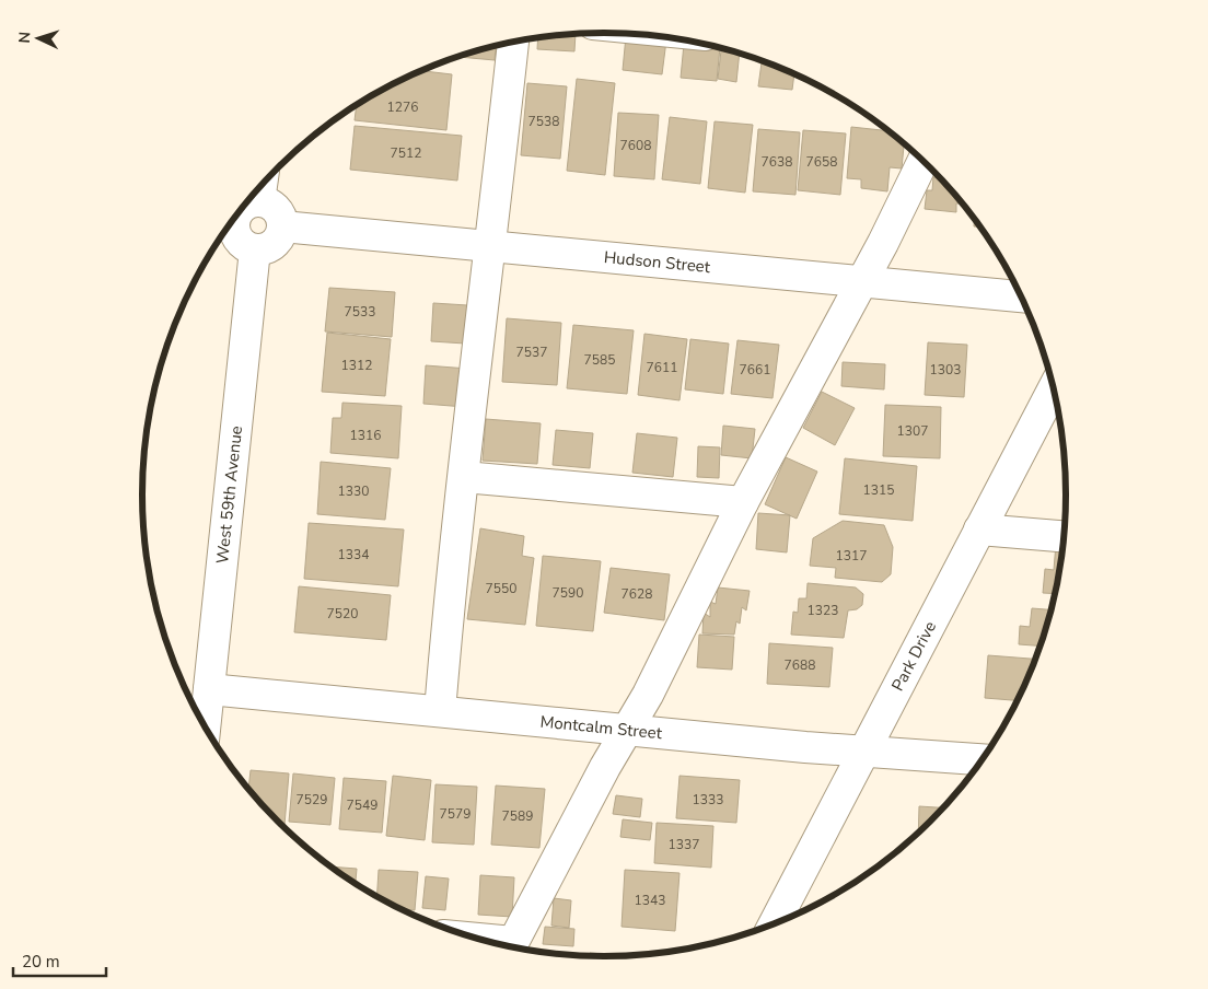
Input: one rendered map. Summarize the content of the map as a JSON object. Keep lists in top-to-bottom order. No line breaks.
{"streets":{"street":["Hudson Street","West 59th Avenue","Park Drive","Montcalm Street"]},"crossings":[["West 59th Avenue","Montcalm Street"],["Park Drive","Montcalm Street"]],"house_numbers":["1276","7538","7608","7512","7638","7658","7533","7537","7585","1312","7611","7661","1303","1307","1316","1315","1330","1334","1317","7550","7590","7628","1323","7520","7688","7529","1333","7549","7579","7589","1337","1343"],"scale_bar":"20 m","north":"left"}
